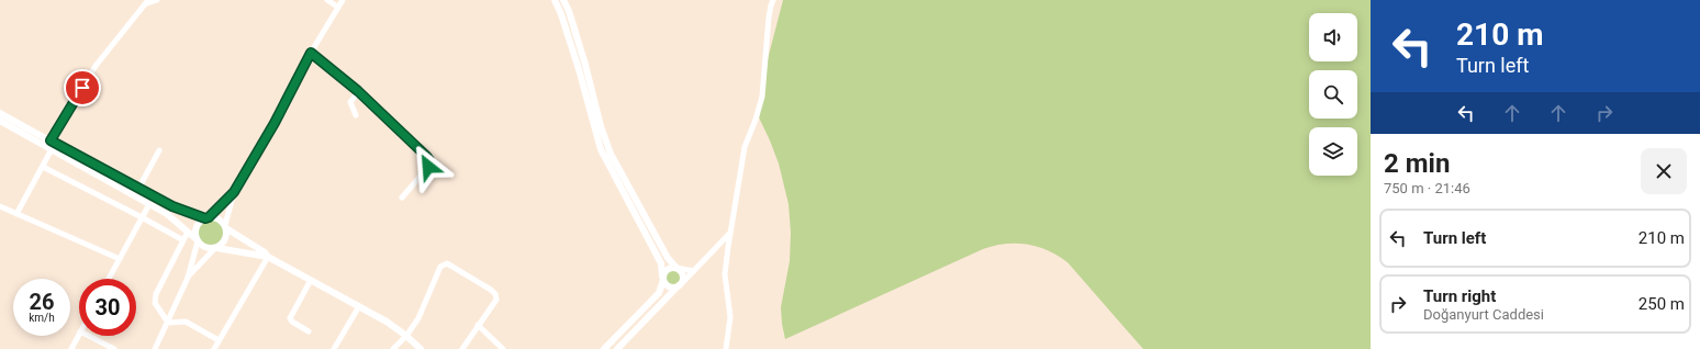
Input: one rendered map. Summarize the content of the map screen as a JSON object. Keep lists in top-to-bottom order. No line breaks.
{"page":{"turn":["210 m","Turn left"],"heading":["2 min","750 m · 21:46"],"list":[{"name":"Turn left","value":"210 m"},{"name":"Turn right","note":"Doğanyurt Caddesi","value":"250 m"}],"speed":"26 km/h","limit":"30"}}
